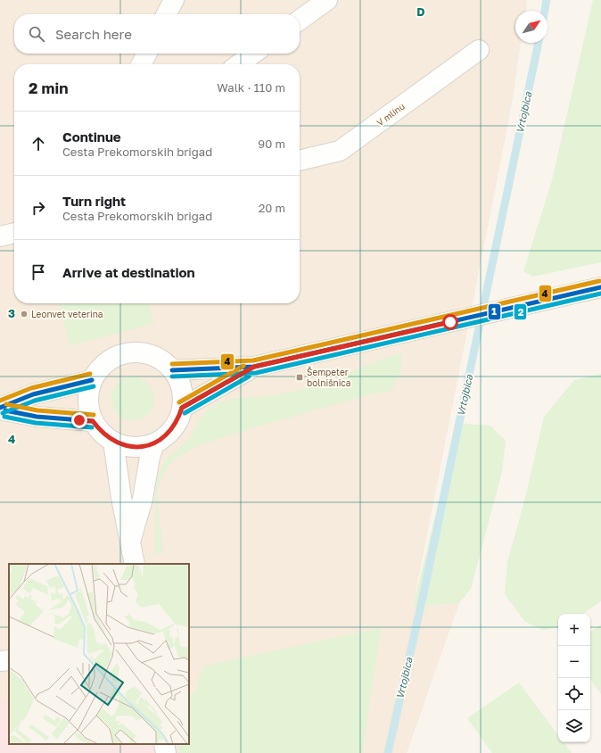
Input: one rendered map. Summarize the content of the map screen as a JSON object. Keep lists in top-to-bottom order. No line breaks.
{"streets":{"street":["V mlinu"]},"water":["Vrtojbica"],"places":{"other":["Leonvet veterina"],"transit":["Šempeter bolnišnica"]},"lines":["transit line 4","transit line 1","transit line 2"],"north":"top right","page":{"search":"Search here","heading":["2 min","Walk · 110 m"],"list":[["Continue","Cesta Prekomorskih brigad","90 m"],["Turn right","Cesta Prekomorskih brigad","20 m"],"Arrive at destination"],"map_buttons":["+","−"]},"grid":{"columns":["D"],"rows":["3","4"]}}
